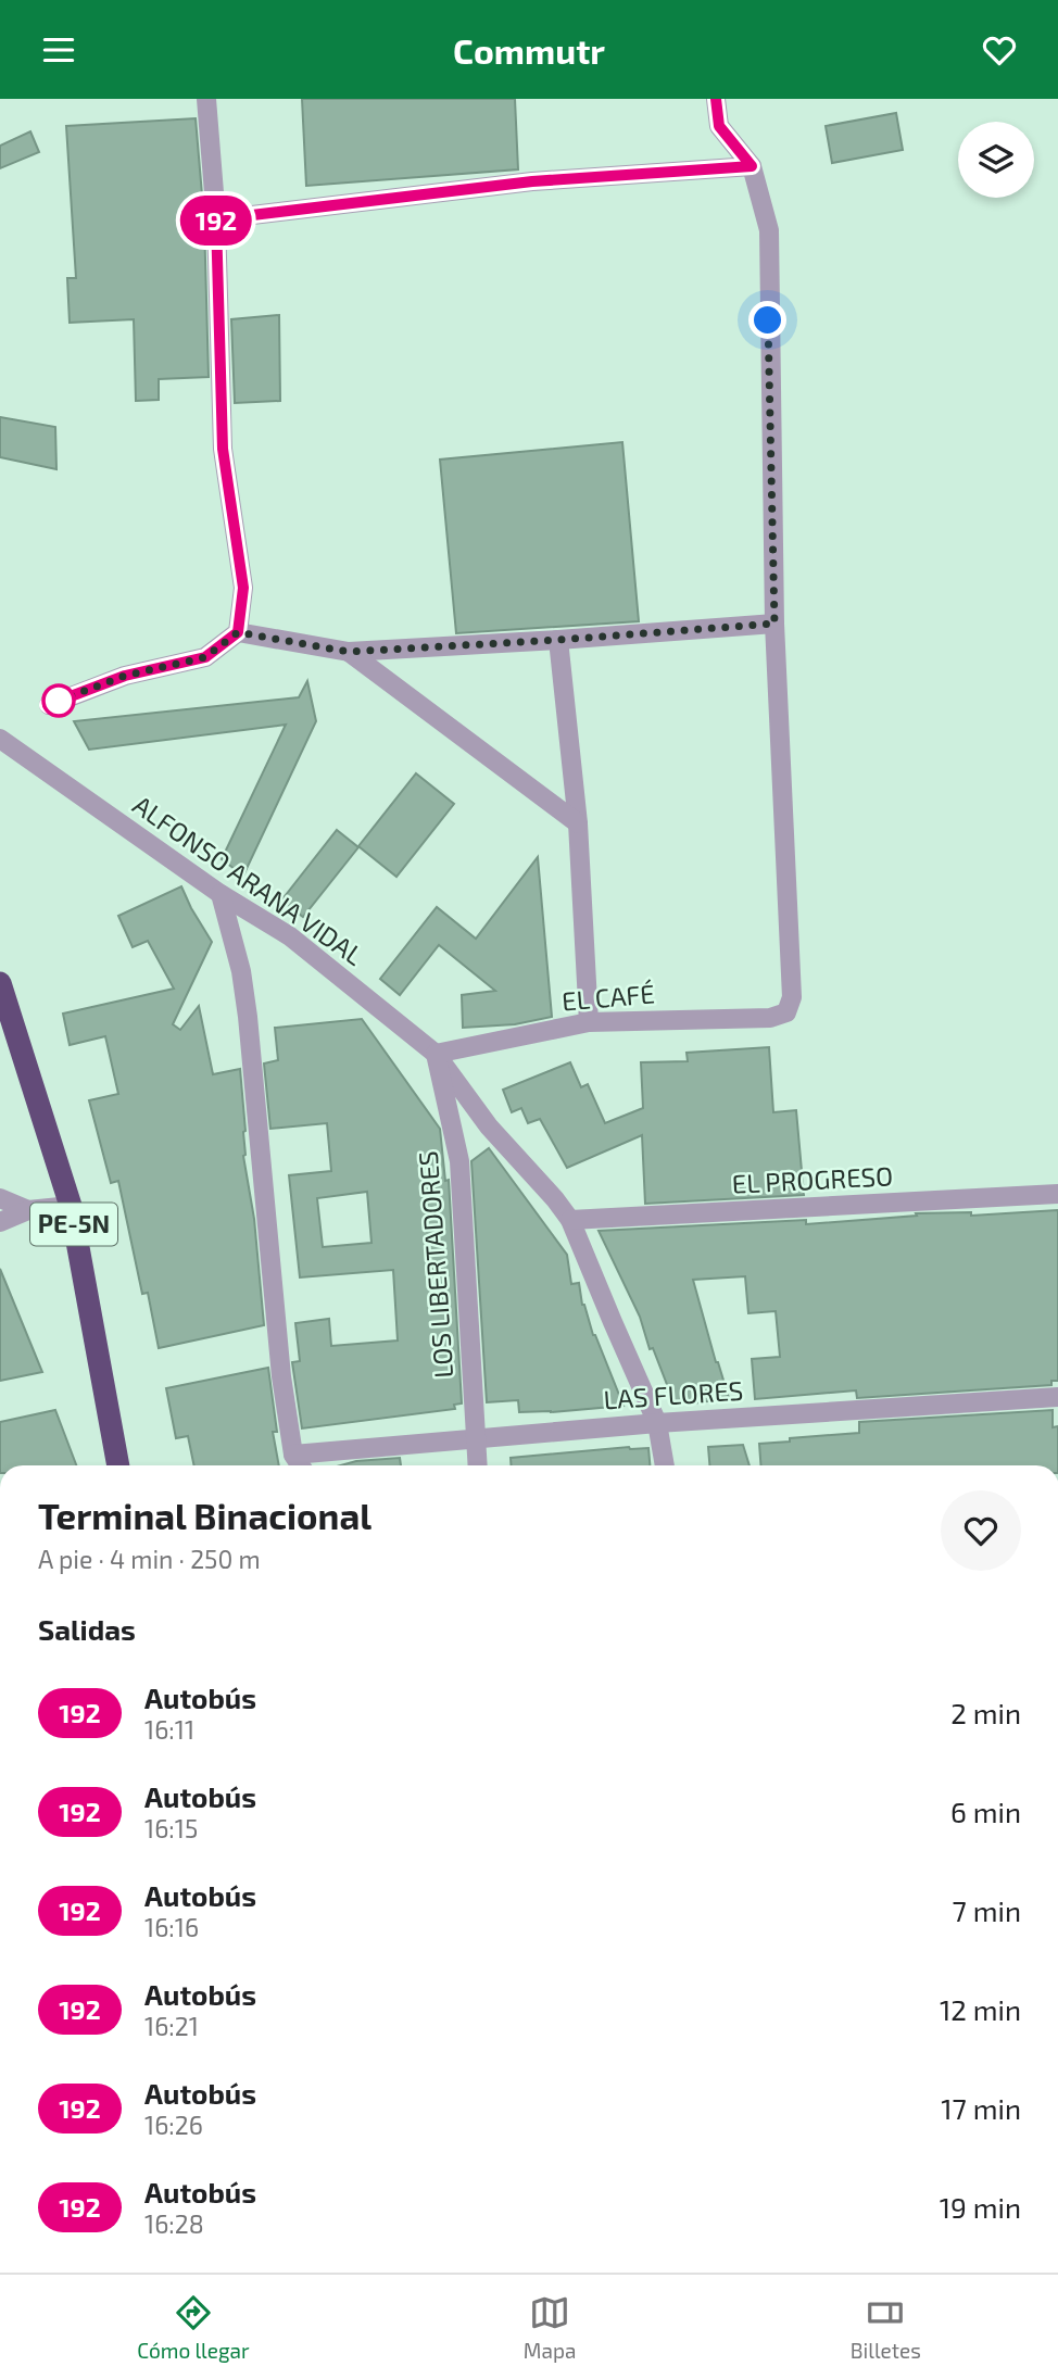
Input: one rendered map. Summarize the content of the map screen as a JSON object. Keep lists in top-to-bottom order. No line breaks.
{"streets":{"highway":["PE-5N"],"street":["ALFONSO ARANA VIDAL","EL CAFÉ","EL PROGRESO","LOS LIBERTADORES","LAS FLORES"]},"crossings":[["ALFONSO ARANA VIDAL","EL CAFÉ"],["ALFONSO ARANA VIDAL","EL PROGRESO"],["ALFONSO ARANA VIDAL","LOS LIBERTADORES"],["ALFONSO ARANA VIDAL","LAS FLORES"],["EL CAFÉ","LOS LIBERTADORES"],["LOS LIBERTADORES","LAS FLORES"]],"lines":["bus line 192"],"page":{"header":"Commutr","on_map":"192","heading":[["Terminal Binacional","A pie · 4 min · 250 m"],"Salidas"],"list":[{"mark":"192","name":"Autobús","note":"16:11","value":"2 min"},{"mark":"192","name":"Autobús","note":"16:15","value":"6 min"},{"mark":"192","name":"Autobús","note":"16:16","value":"7 min"},{"mark":"192","name":"Autobús","note":"16:21","value":"12 min"},{"mark":"192","name":"Autobús","note":"16:26","value":"17 min"},{"mark":"192","name":"Autobús","note":"16:28","value":"19 min"}],"tabs":["Cómo llegar","Mapa","Billetes"]}}
